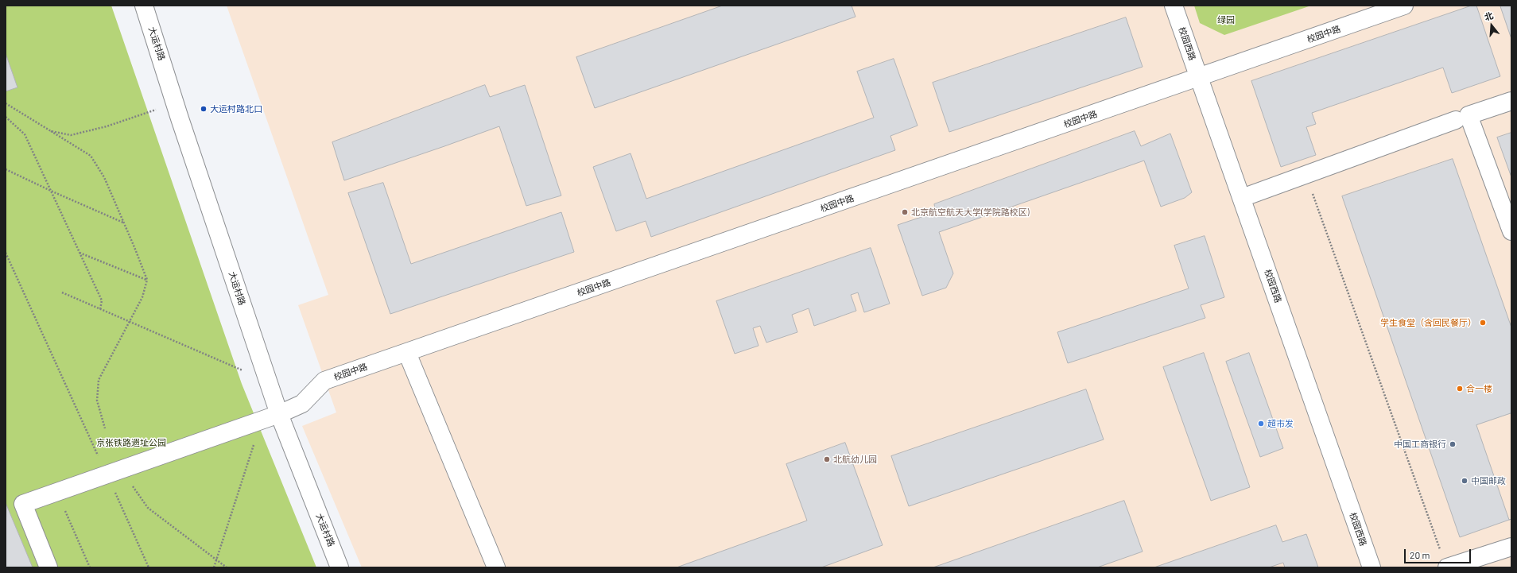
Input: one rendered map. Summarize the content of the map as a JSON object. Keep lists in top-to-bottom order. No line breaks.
{"streets":{"street":["校园中路","大运村路","校园西路"]},"crossings":[["校园中路","大运村路"],["校园中路","校园西路"]],"parks":["绿园","京张铁路遗址公园"],"places":["大运村路北口","北京航空航天大学(学院路校区)","学生食堂（含回民餐厅）","合一楼","超市发","中国工商银行","北航幼儿园","中国邮政"],"scale_bar":"20 m","north":"top"}
